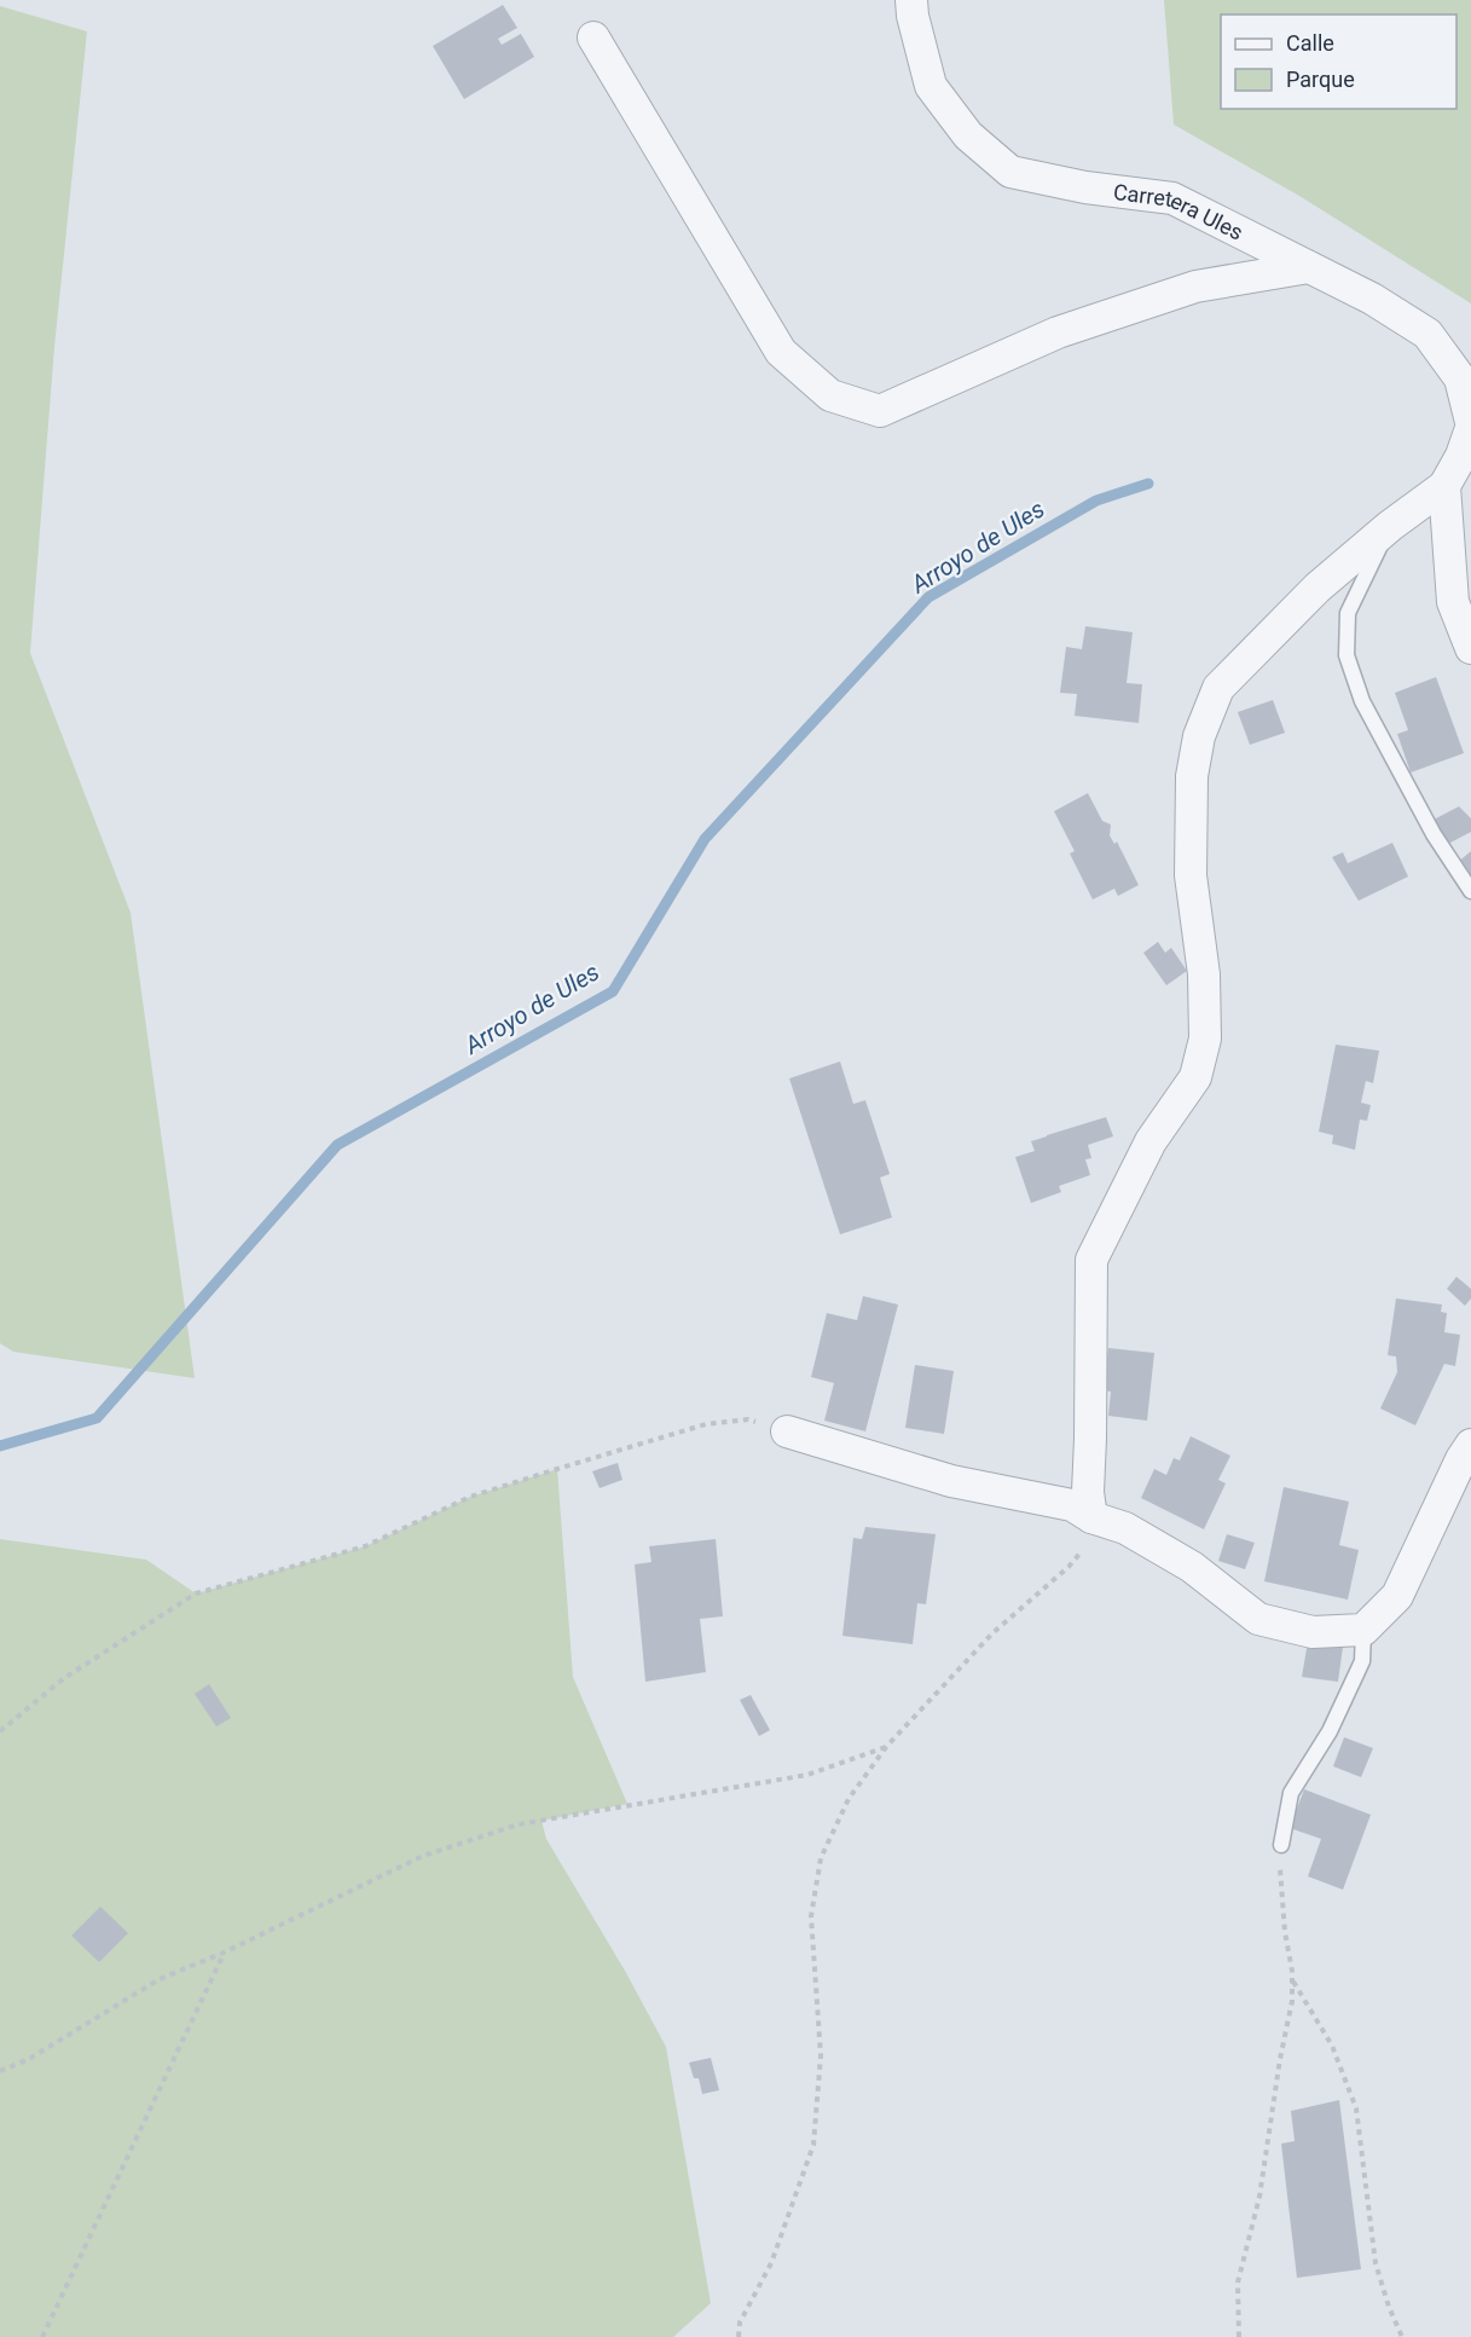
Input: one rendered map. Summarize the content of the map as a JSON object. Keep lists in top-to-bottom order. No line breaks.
{"streets":{"street":["Carretera Ules"]},"water":["Arroyo de Ules"],"legend":["Calle","Parque"]}
